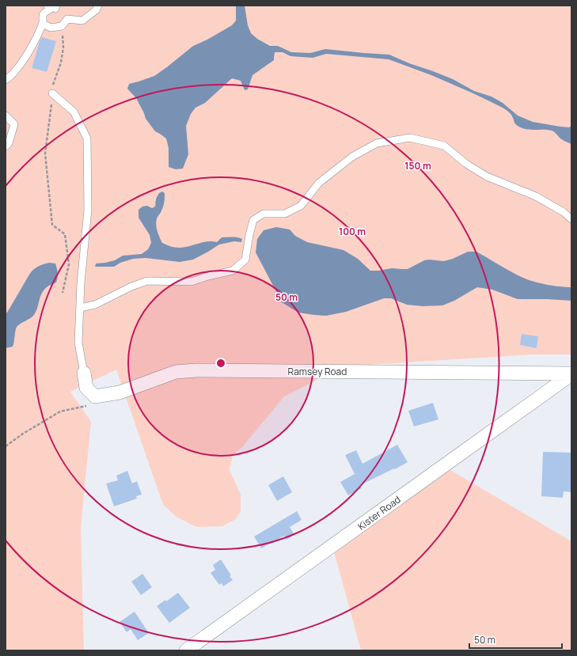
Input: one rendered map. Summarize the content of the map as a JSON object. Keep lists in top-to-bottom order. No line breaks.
{"streets":{"street":["Ramsey Road","Kister Road"]},"crossings":[["Ramsey Road","Kister Road"]],"scale_bar":"50 m","rings":["150 m","100 m","50 m"]}
